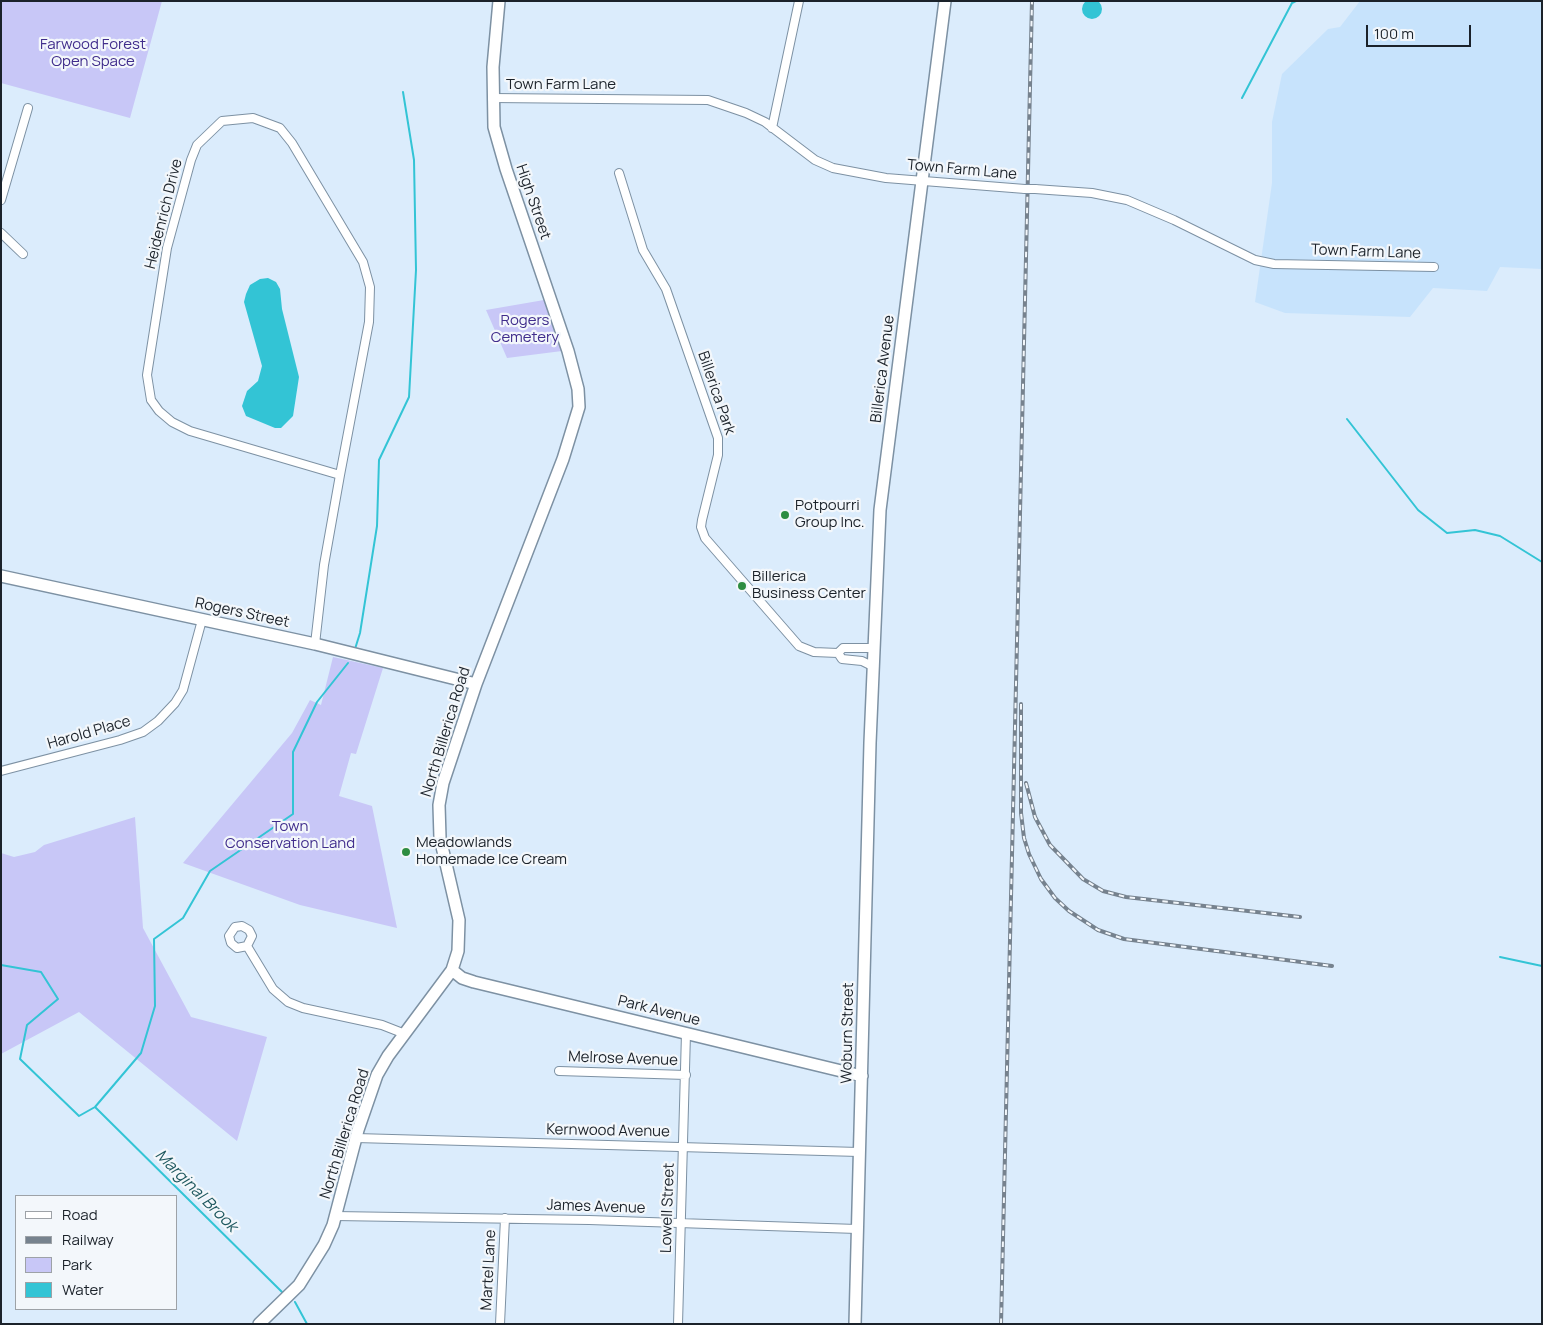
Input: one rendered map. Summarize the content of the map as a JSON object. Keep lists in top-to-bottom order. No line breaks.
{"streets":{"main road":["High Street","Billerica Avenue","Rogers Street","North Billerica Road","Park Avenue","Woburn Street"],"street":["Town Farm Lane","Heidenrich Drive","Billerica Park","Harold Place","Melrose Avenue","Kernwood Avenue","James Avenue","Lowell Street","Martel Lane"]},"crossings":[["Town Farm Lane","High Street"],["Town Farm Lane","Billerica Avenue"],["High Street","North Billerica Road"],["Heidenrich Drive","Rogers Street"],["Billerica Avenue","Billerica Park"],["Billerica Avenue","Woburn Street"],["Rogers Street","North Billerica Road"],["Rogers Street","Harold Place"],["North Billerica Road","Park Avenue"],["North Billerica Road","Kernwood Avenue"],["North Billerica Road","James Avenue"],["Park Avenue","Woburn Street"],["Park Avenue","Lowell Street"],["Woburn Street","Kernwood Avenue"],["Woburn Street","James Avenue"],["Melrose Avenue","Lowell Street"],["Kernwood Avenue","Lowell Street"],["James Avenue","Lowell Street"],["James Avenue","Martel Lane"]],"water":["Marginal Brook"],"parks":["Farwood Forest Open Space","Rogers Cemetery","Town Conservation Land"],"places":["Potpourri Group Inc.","Billerica Business Center","Meadowlands Homemade Ice Cream"],"legend":["Road","Railway","Park","Water"],"scale_bar":"100 m"}
